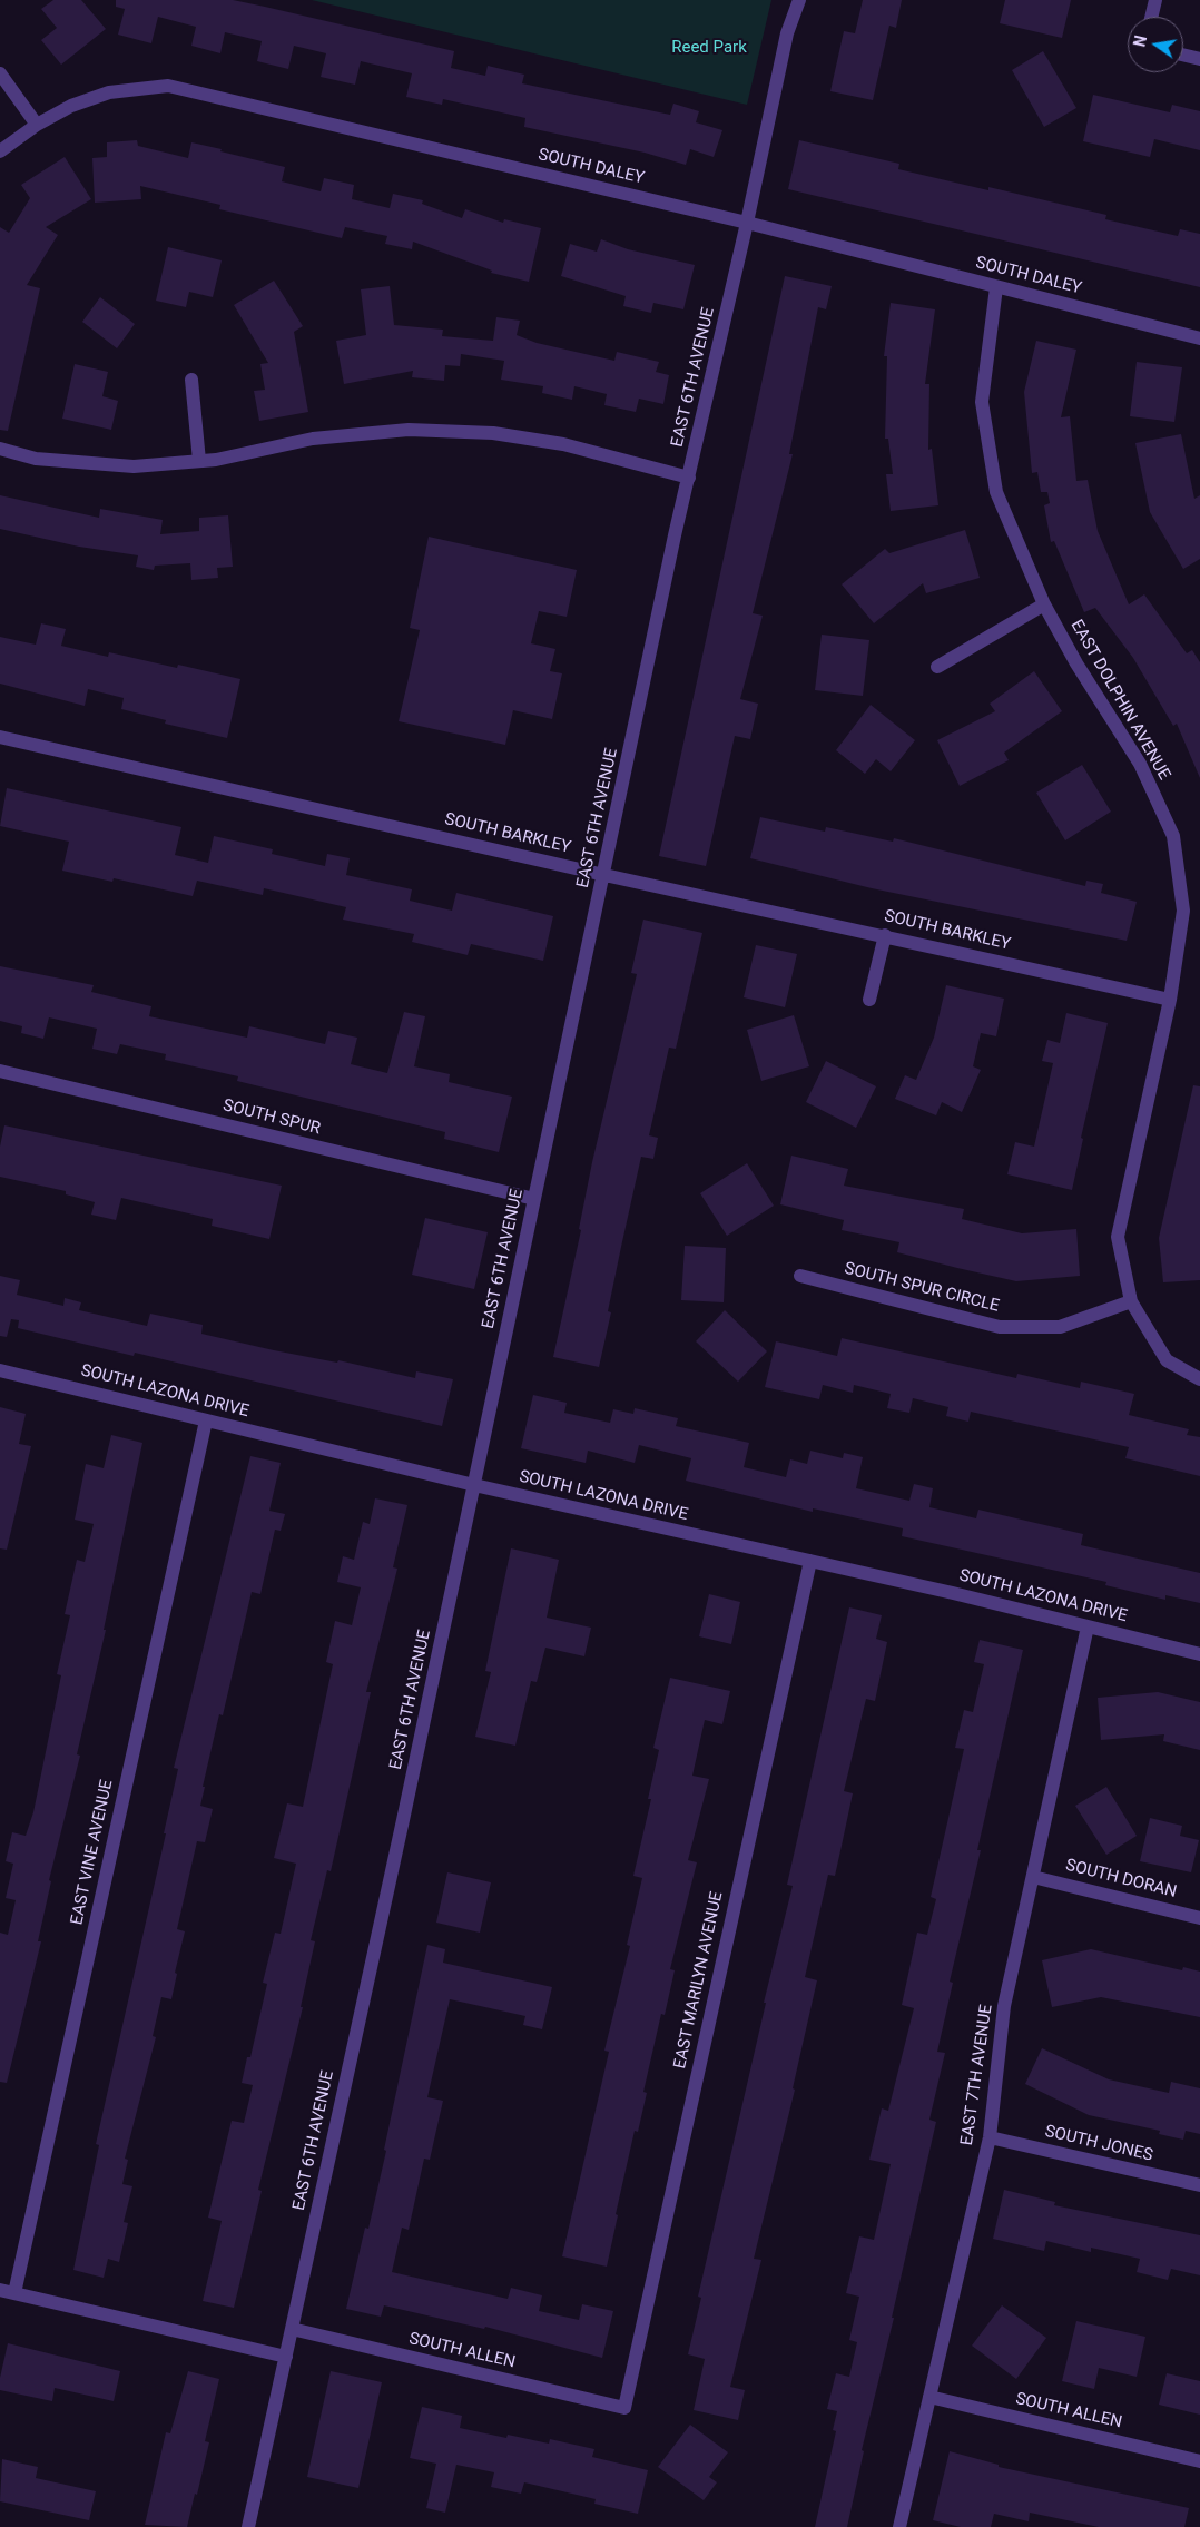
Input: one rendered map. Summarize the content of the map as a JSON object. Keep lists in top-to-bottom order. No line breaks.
{"streets":{"street":["SOUTH DALEY","EAST 6TH AVENUE","EAST DOLPHIN AVENUE","SOUTH BARKLEY","SOUTH SPUR","SOUTH SPUR CIRCLE","SOUTH LAZONA DRIVE","EAST VINE AVENUE","SOUTH DORAN","EAST MARILYN AVENUE","EAST 7TH AVENUE","SOUTH JONES","SOUTH ALLEN"]},"crossings":[["SOUTH DALEY","EAST 6TH AVENUE"],["SOUTH DALEY","EAST DOLPHIN AVENUE"],["EAST 6TH AVENUE","SOUTH BARKLEY"],["EAST 6TH AVENUE","SOUTH SPUR"],["EAST 6TH AVENUE","SOUTH LAZONA DRIVE"],["EAST 6TH AVENUE","SOUTH ALLEN"],["EAST DOLPHIN AVENUE","SOUTH BARKLEY"],["EAST DOLPHIN AVENUE","SOUTH SPUR CIRCLE"],["SOUTH LAZONA DRIVE","EAST VINE AVENUE"],["SOUTH LAZONA DRIVE","EAST MARILYN AVENUE"],["SOUTH LAZONA DRIVE","EAST 7TH AVENUE"],["SOUTH DORAN","EAST 7TH AVENUE"],["EAST MARILYN AVENUE","SOUTH ALLEN"],["EAST 7TH AVENUE","SOUTH JONES"],["EAST 7TH AVENUE","SOUTH ALLEN"]],"parks":["Reed Park"],"north":"left"}
